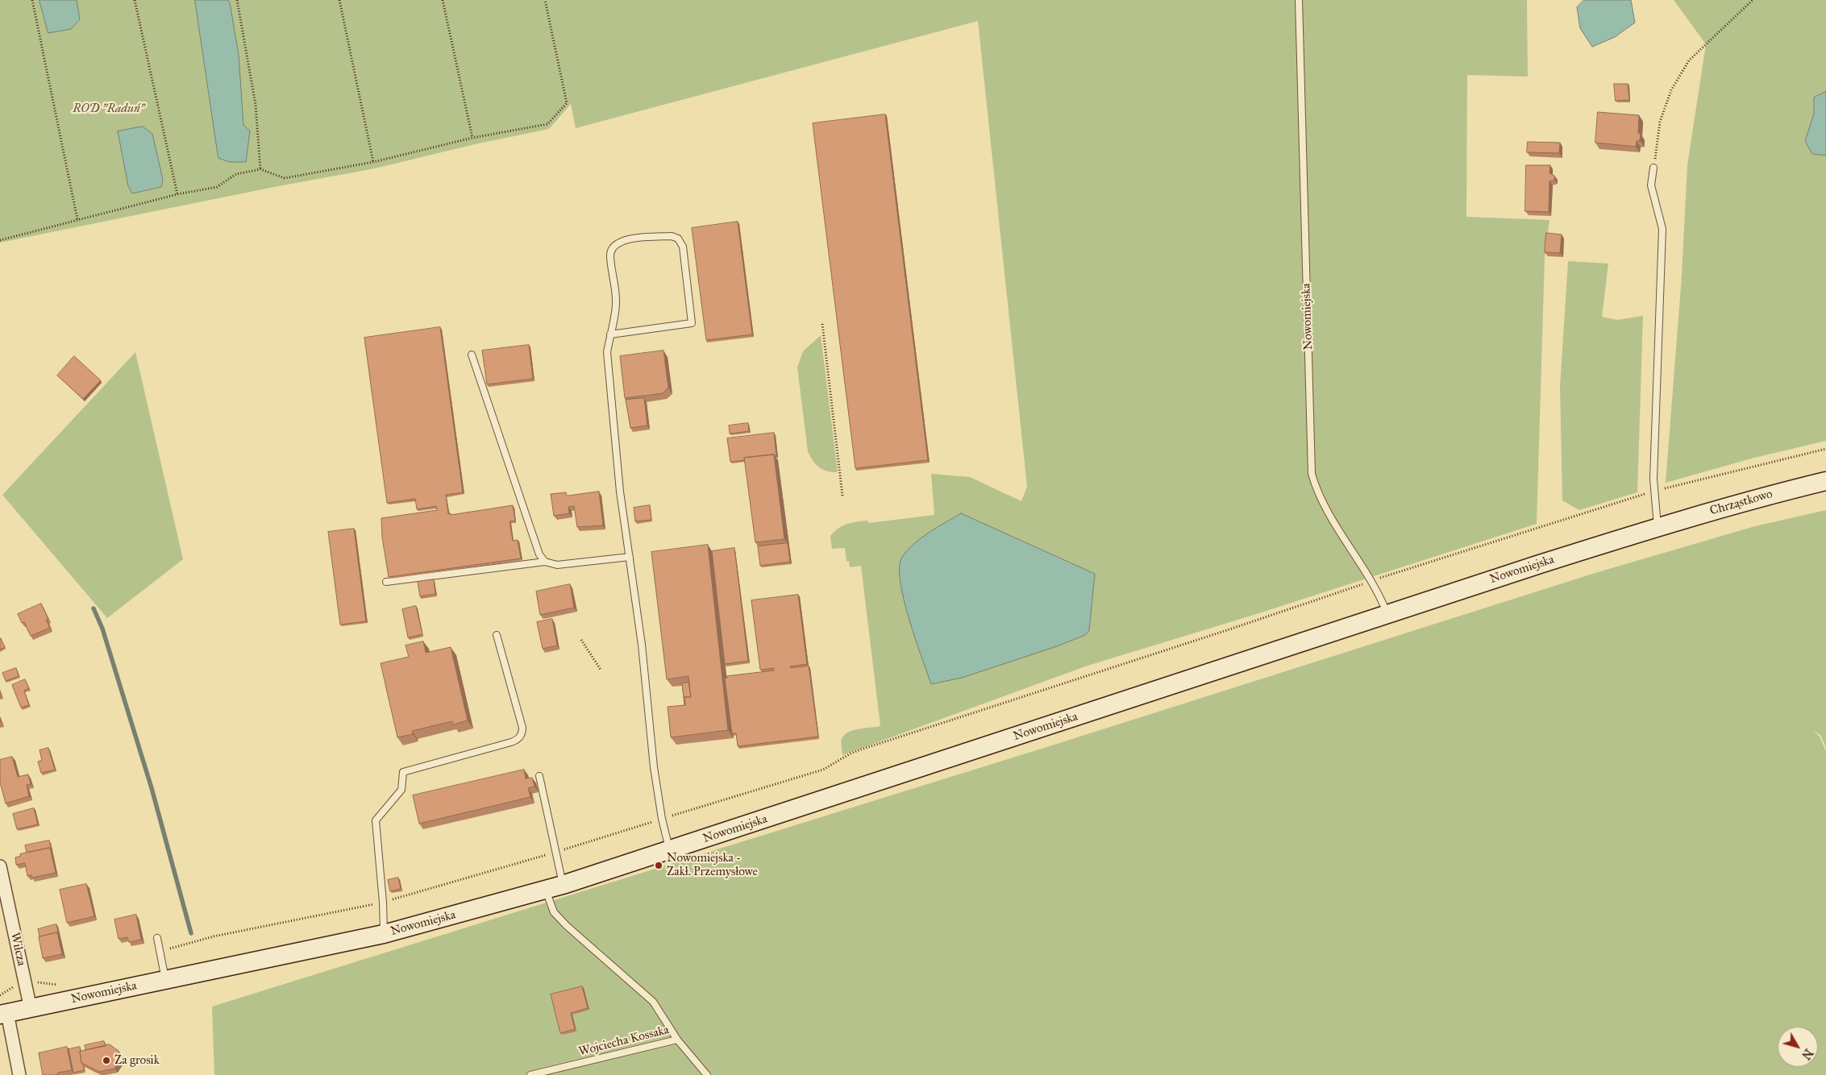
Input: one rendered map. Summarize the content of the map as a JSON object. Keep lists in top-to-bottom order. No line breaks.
{"streets":{"street":["Nowomiejska","Chrząstkowo","Wilcza"],"lane":["Wojciecha Kossaka"]},"crossings":[["Nowomiejska","Chrząstkowo"],["Nowomiejska","Wilcza"]],"parks":["ROD \"Raduń\""],"places":["Nowomiejska - Zakł. Przemysłowe","Za grosik"],"north":"bottom right"}
